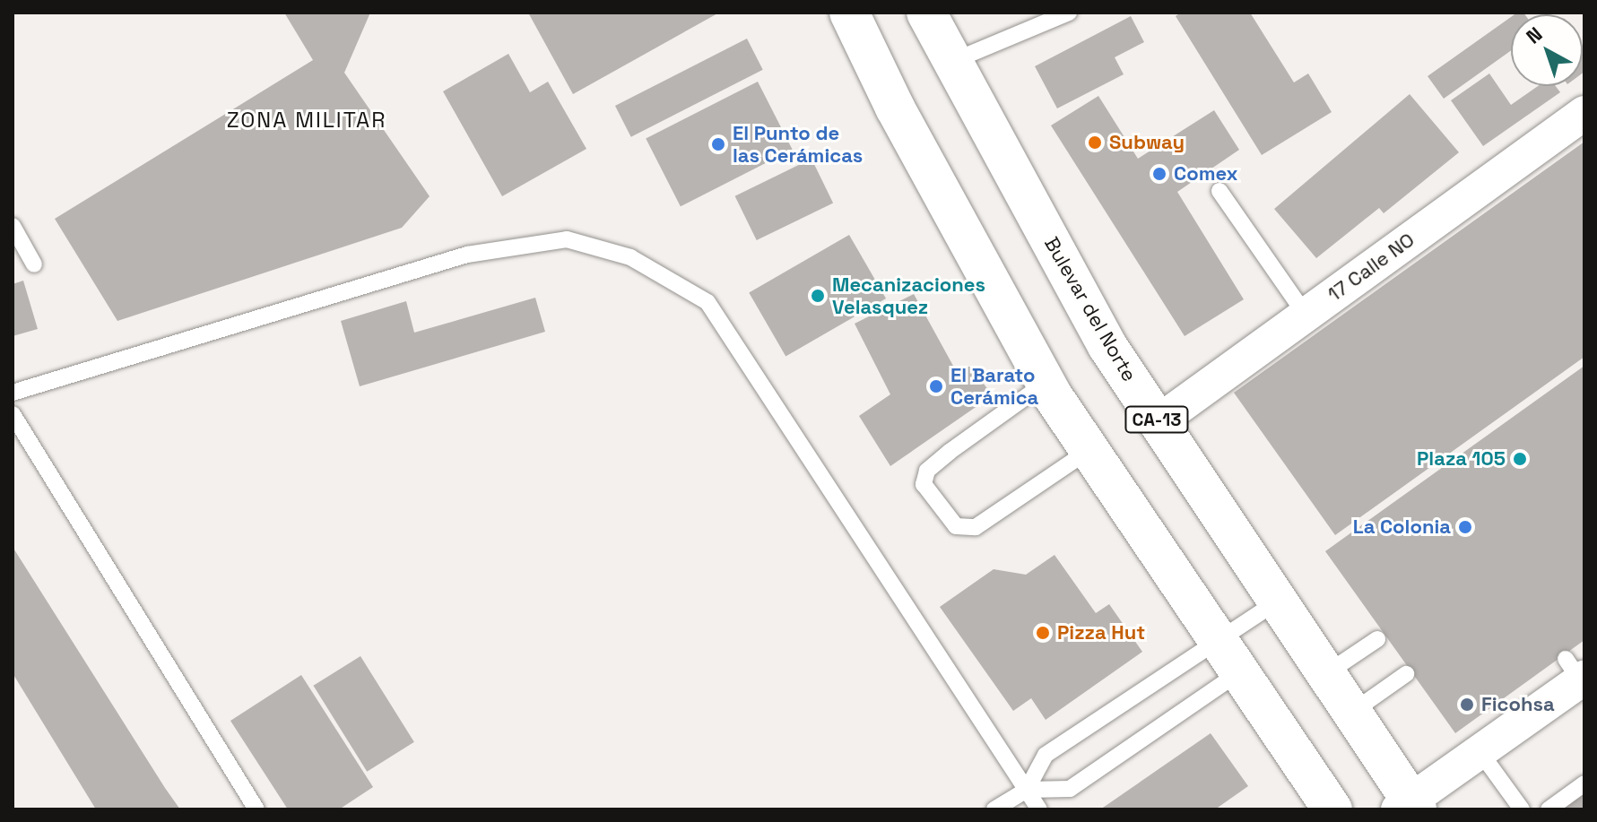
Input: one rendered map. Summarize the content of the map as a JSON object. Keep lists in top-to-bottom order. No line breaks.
{"streets":{"highway":["Bulevar del Norte","CA-13"],"street":["17 Calle NO"]},"crossings":[["17 Calle NO","Bulevar del Norte"]],"districts":["ZONA MILITAR"],"places":["Subway","El Punto de las Cerámicas","Comex","Mecanizaciones Velasquez","El Barato Cerámica","Plaza 105","La Colonia","Pizza Hut","Ficohsa"],"north":"top left"}
